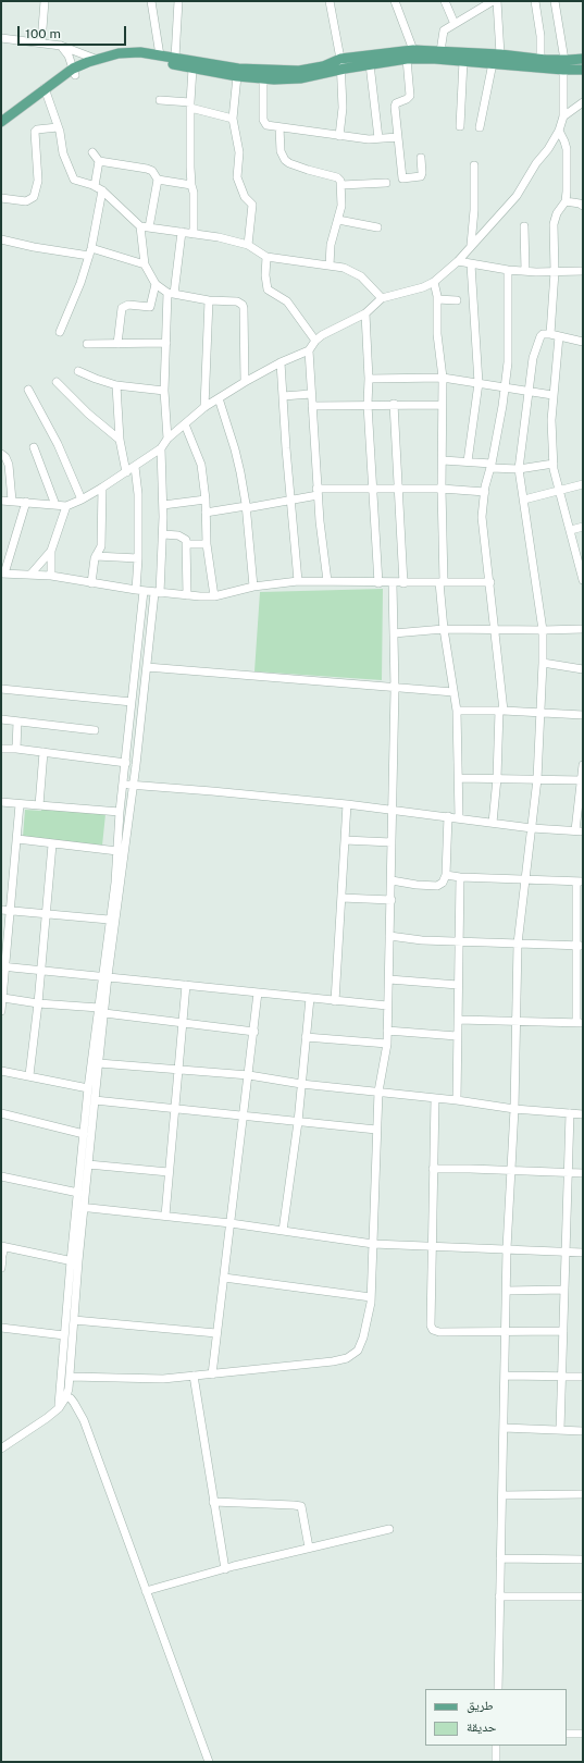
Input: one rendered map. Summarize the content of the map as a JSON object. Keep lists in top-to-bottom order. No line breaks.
{"legend":["طريق","حديقة"],"scale_bar":"100 m"}
